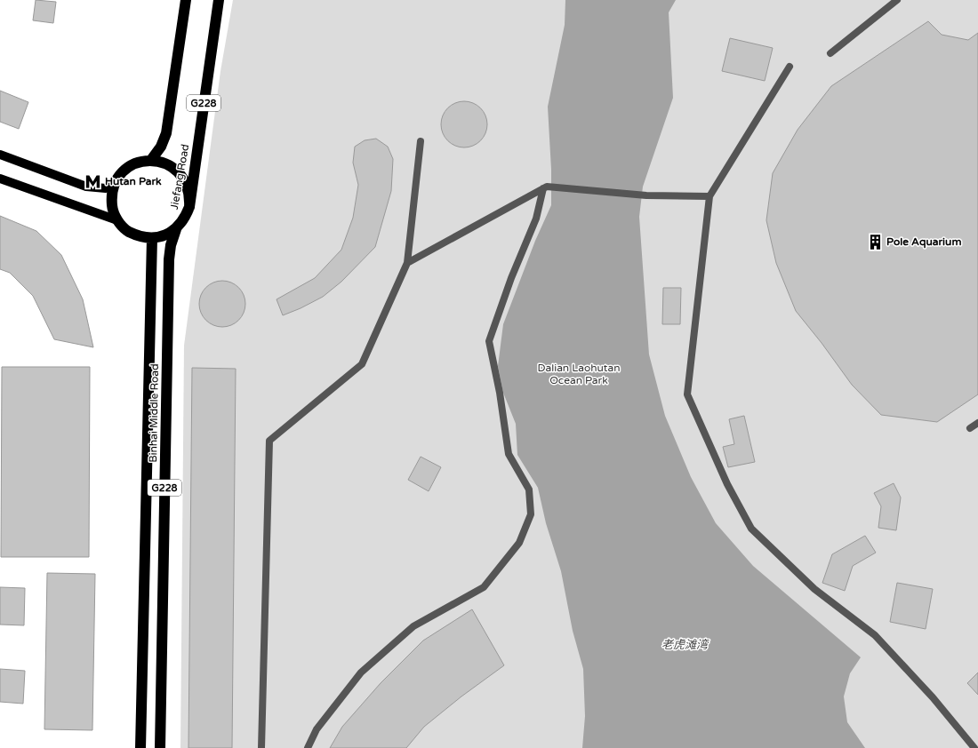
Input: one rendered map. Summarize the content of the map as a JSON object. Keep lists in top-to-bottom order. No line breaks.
{"streets":{"highway":["G228","Jiefang Road","Binhai Middle Road"]},"crossings":[["G228","Jiefang Road"],["G228","Binhai Middle Road"],["Jiefang Road","Binhai Middle Road"]],"water":["老虎滩湾"],"parks":["Dalian Laohutan Ocean Park"],"places":{"metro station":["Hutan Park"],"building":["Pole Aquarium"]}}
